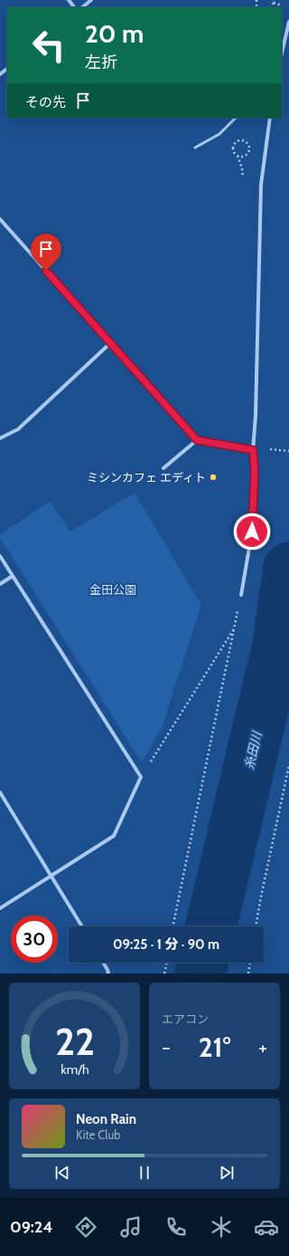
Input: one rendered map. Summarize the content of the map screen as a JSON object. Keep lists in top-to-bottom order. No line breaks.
{"water":["糸田川"],"parks":["金田公園"],"places":["ミシンカフェ エディト"],"page":{"turn":["20 m","左折"],"then":"その先","limit":"30","trip":"09:25 · 1 分 · 90 m","tile":"エアコン","heat":["−","21°","+"],"song":["Neon Rain","Kite Club"],"tabs":"09:24","gauge":["22","km/h"]}}
